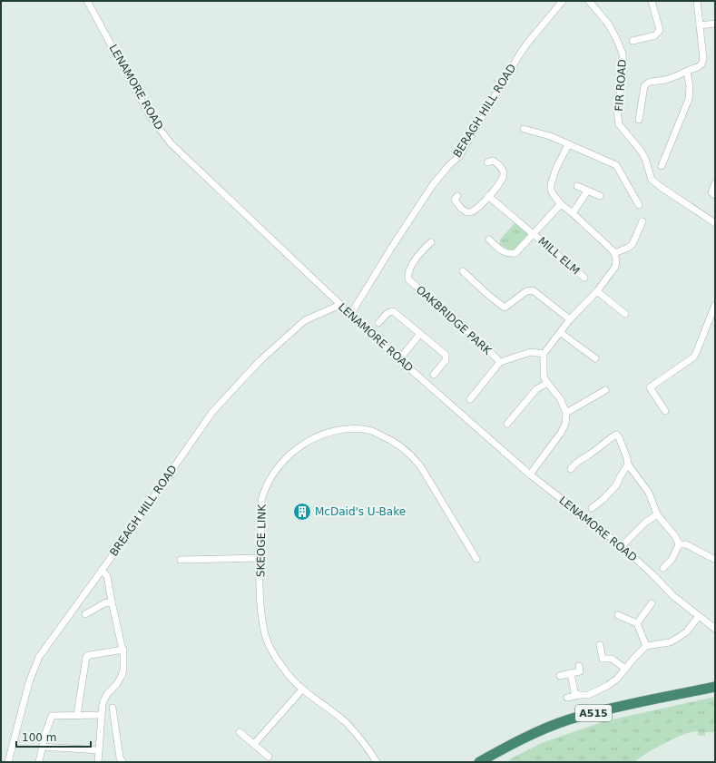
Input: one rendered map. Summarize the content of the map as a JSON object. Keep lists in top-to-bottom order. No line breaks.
{"streets":{"highway":["A515"],"street":["FIR ROAD","LENAMORE ROAD","BERAGH HILL ROAD","MILL ELM","OAKBRIDGE PARK","BREAGH HILL ROAD","SKEOGE LINK"]},"crossings":[["LENAMORE ROAD","BERAGH HILL ROAD"],["LENAMORE ROAD","BREAGH HILL ROAD"]],"places":{"building":["McDaid's U-Bake"]},"scale_bar":"100 m"}
